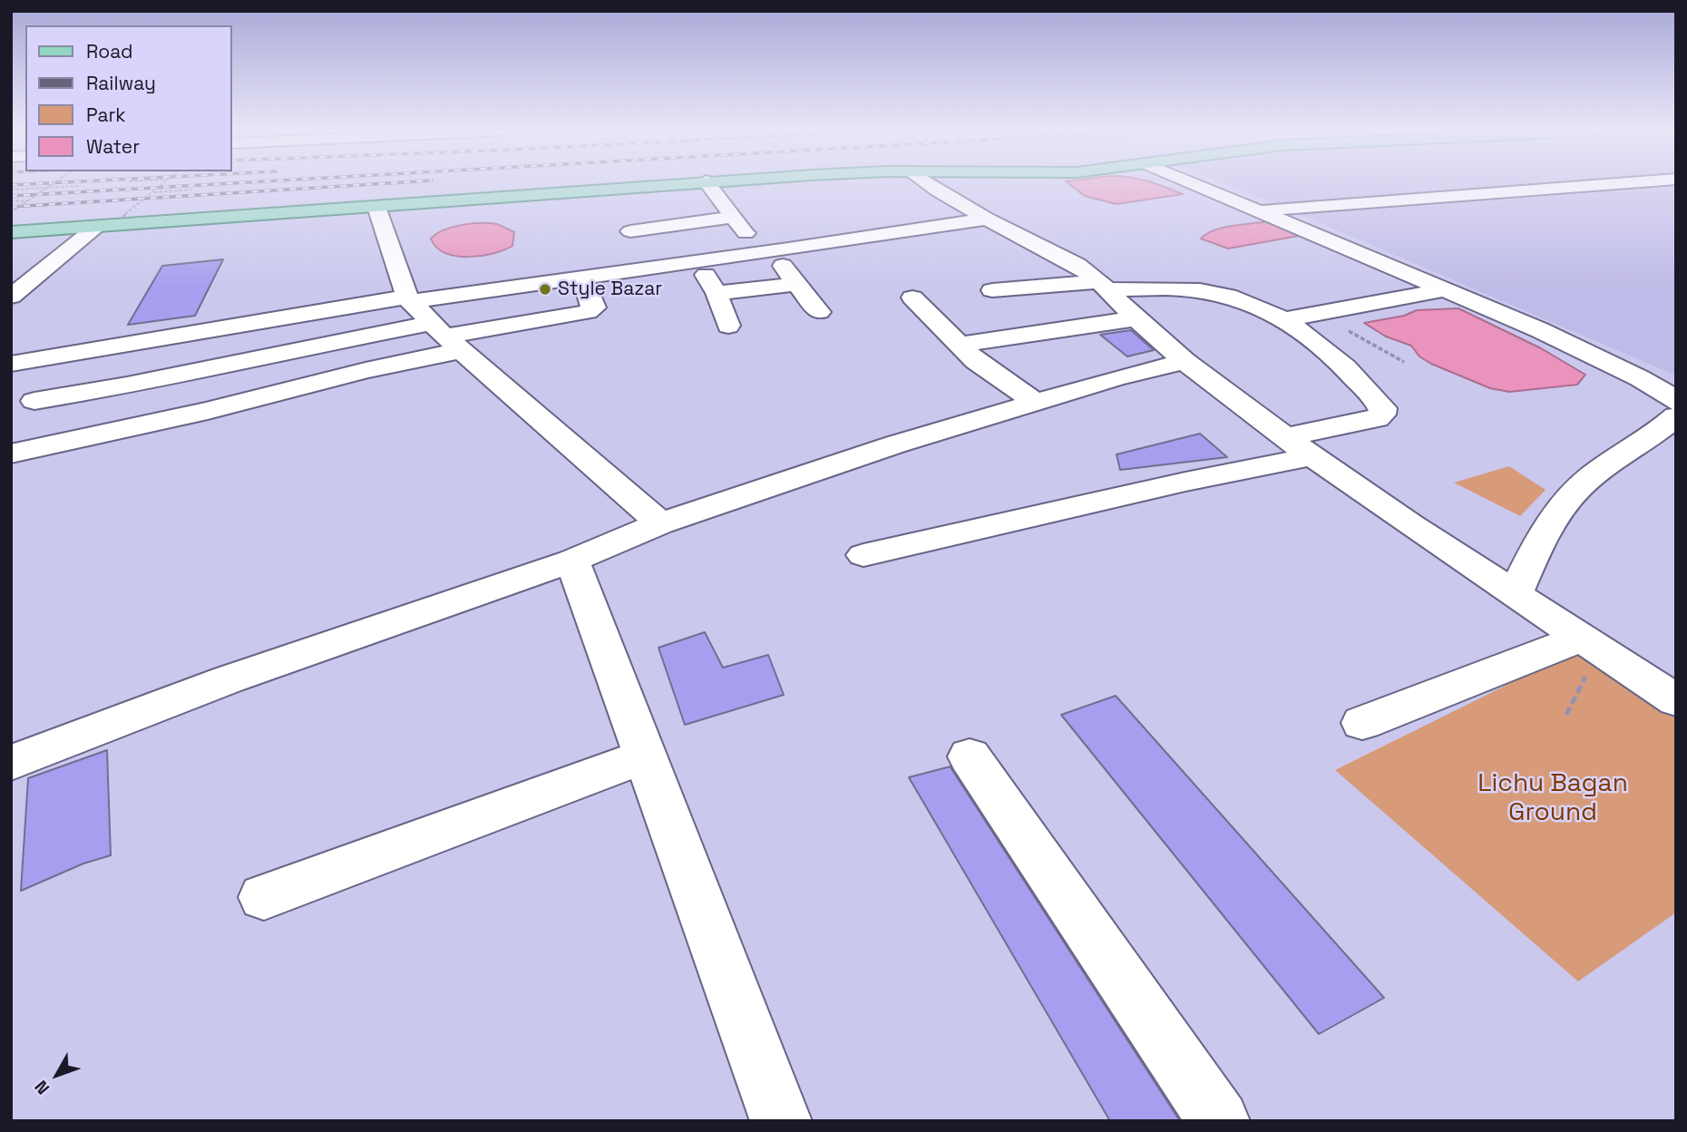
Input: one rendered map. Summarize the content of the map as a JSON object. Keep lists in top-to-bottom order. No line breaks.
{"parks":["Lichu Bagan Ground"],"places":["Style Bazar"],"legend":["Road","Railway","Park","Water"],"north":"bottom left"}
